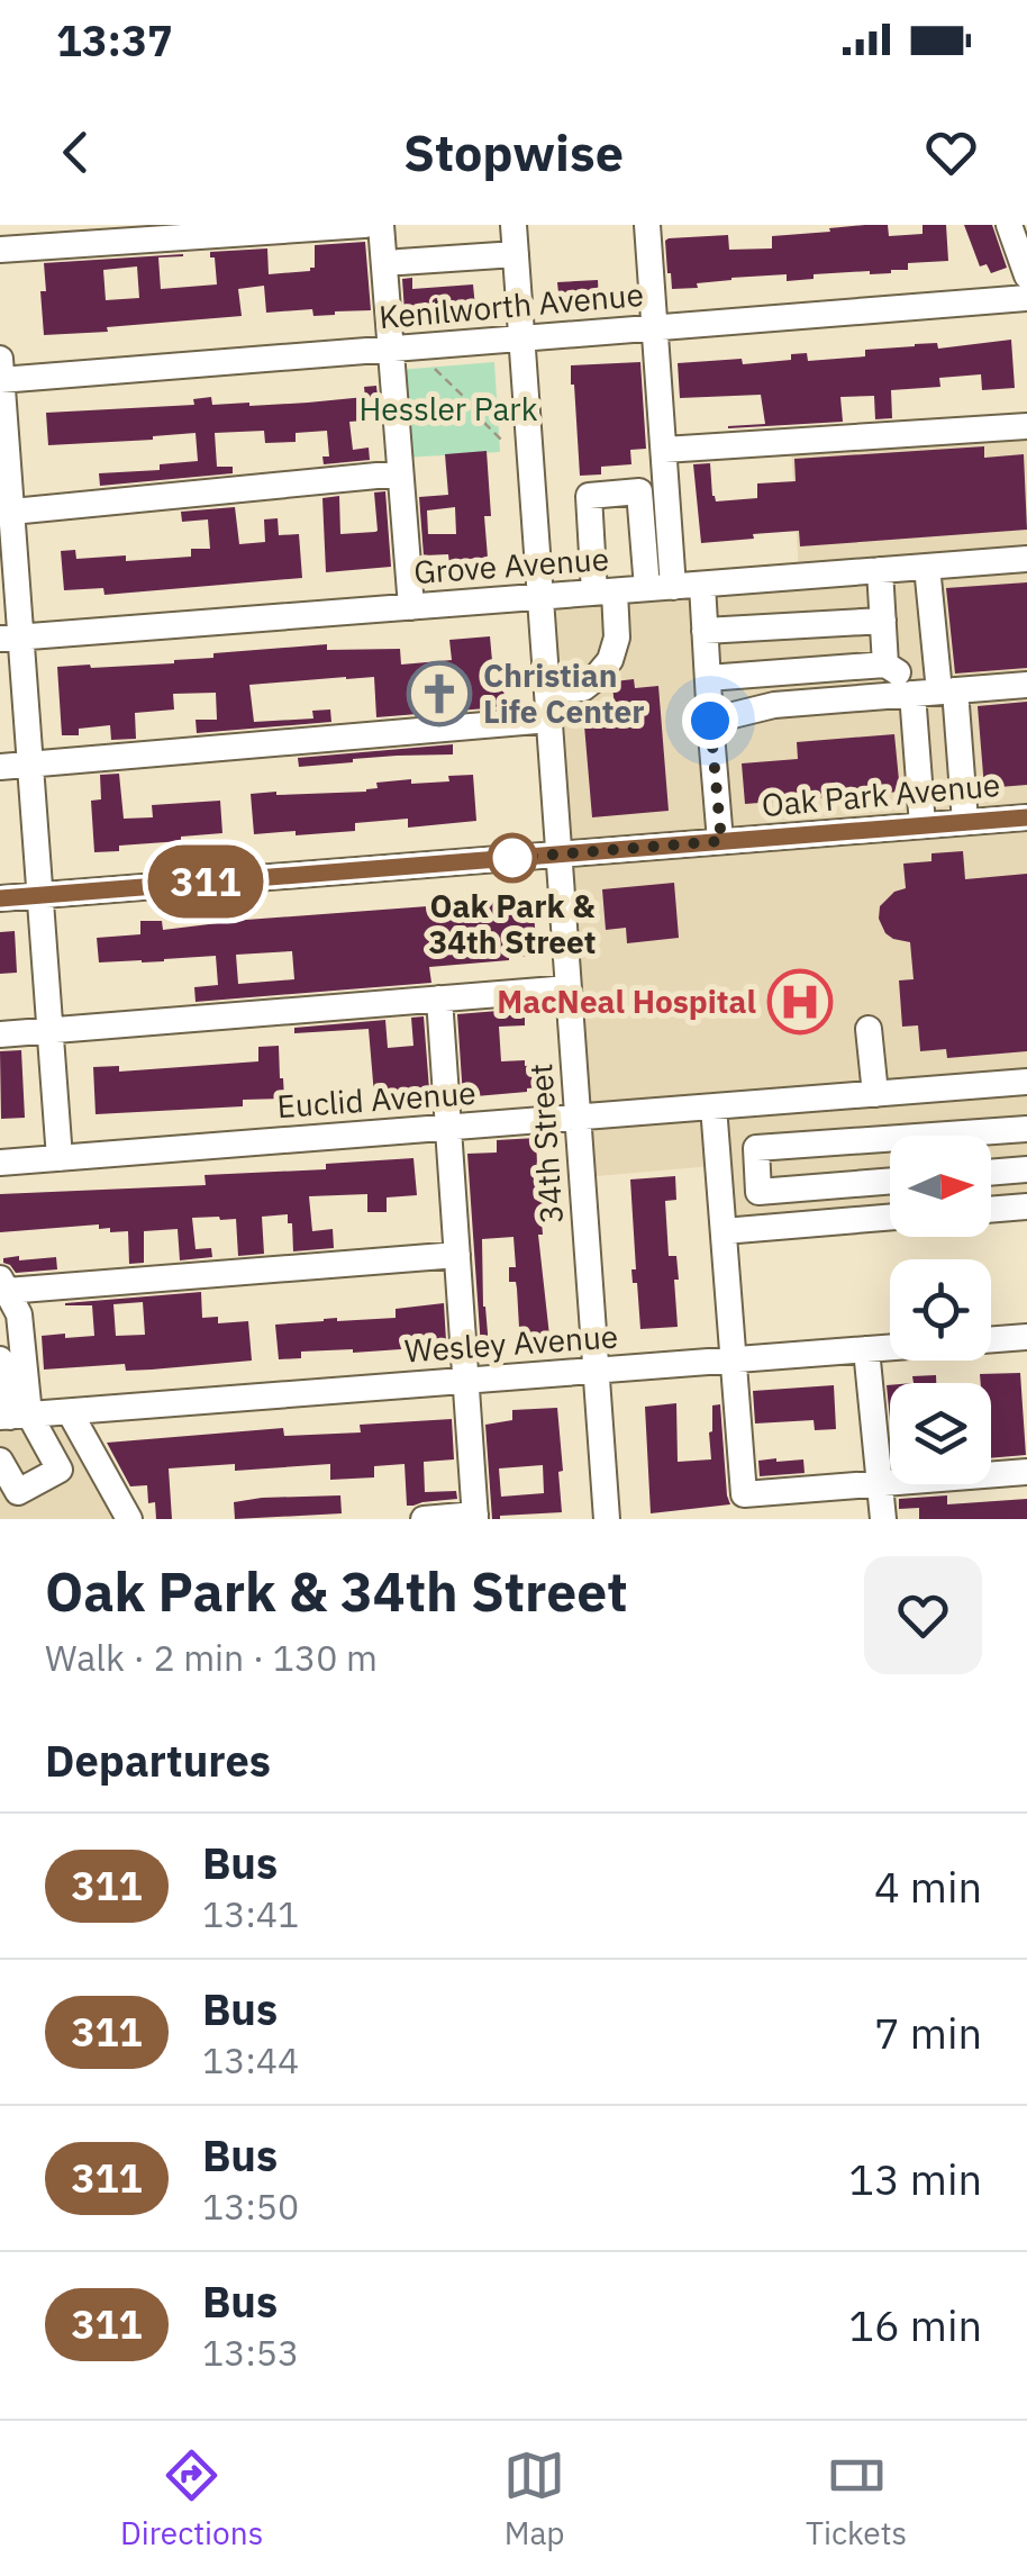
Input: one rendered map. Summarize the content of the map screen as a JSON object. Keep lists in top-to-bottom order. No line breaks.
{"streets":{"street":["Kenilworth Avenue","Grove Avenue","Oak Park Avenue","Euclid Avenue","34th Street","Wesley Avenue"]},"crossings":[["Kenilworth Avenue","34th Street"],["Grove Avenue","34th Street"],["Oak Park Avenue","34th Street"],["Euclid Avenue","34th Street"],["34th Street","Wesley Avenue"]],"parks":["Hessler Park"],"places":{"church":["Christian Life Center"],"other":["Oak Park & 34th Street"],"hospital":["MacNeal Hospital"]},"lines":["bus line 311"],"north":"right","page":{"status":"13:37","header":"Stopwise","on_map":"311","heading":[["Oak Park & 34th Street","Walk · 2 min · 130 m"],"Departures"],"list":[{"mark":"311","name":"Bus","note":"13:41","value":"4 min"},{"mark":"311","name":"Bus","note":"13:44","value":"7 min"},{"mark":"311","name":"Bus","note":"13:50","value":"13 min"},{"mark":"311","name":"Bus","note":"13:53","value":"16 min"}],"tabs":["Directions","Map","Tickets"]}}
